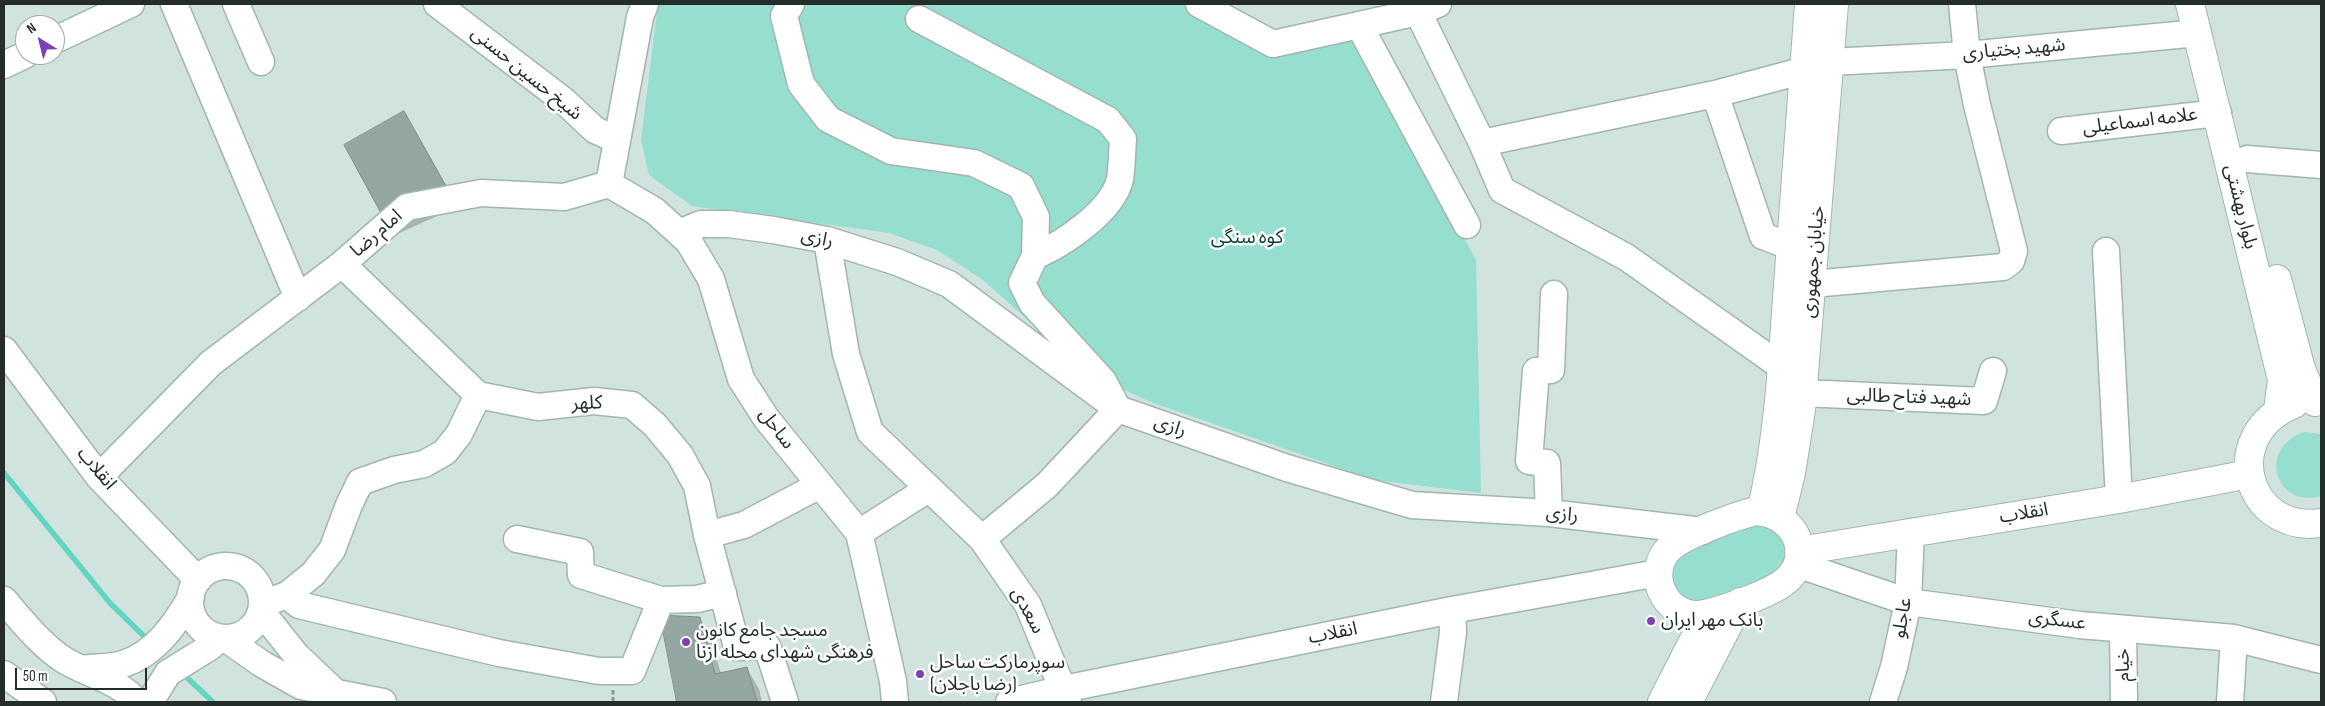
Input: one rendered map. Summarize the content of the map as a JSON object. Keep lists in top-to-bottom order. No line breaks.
{"streets":{"main road":["بلوار بهشتی","خیابان جمهوری","انقلاب"],"street":["شهید بختیاری","شیخ حسین حسنی","علامه اسماعیلی","امام رضا","رازی","شهید فتاح طالبی","کلهر","ساحل","سعدی","عاجلو","عسگری","خیام"]},"crossings":[["شهید بختیاری","بلوار بهشتی"],["شهید بختیاری","خیابان جمهوری"],["علامه اسماعیلی","بلوار بهشتی"],["امام رضا","ساحل"],["امام رضا","انقلاب"],["رازی","خیابان جمهوری"],["رازی","ساحل"],["رازی","انقلاب"],["رازی","سعدی"],["رازی","عسگری"],["خیابان جمهوری","شهید فتاح طالبی"],["خیابان جمهوری","انقلاب"],["خیابان جمهوری","عسگری"],["انقلاب","سعدی"],["انقلاب","عاجلو"],["انقلاب","عسگری"],["عاجلو","عسگری"],["عسگری","خیام"]],"parks":["کوه سنگی"],"places":["بانک مهر ایران","مسجد جامع کانون فرهنگی شهدای محله ازنا","سوپرمارکت ساحل (رضا باجلان)"],"scale_bar":"50 m","north":"top left"}
